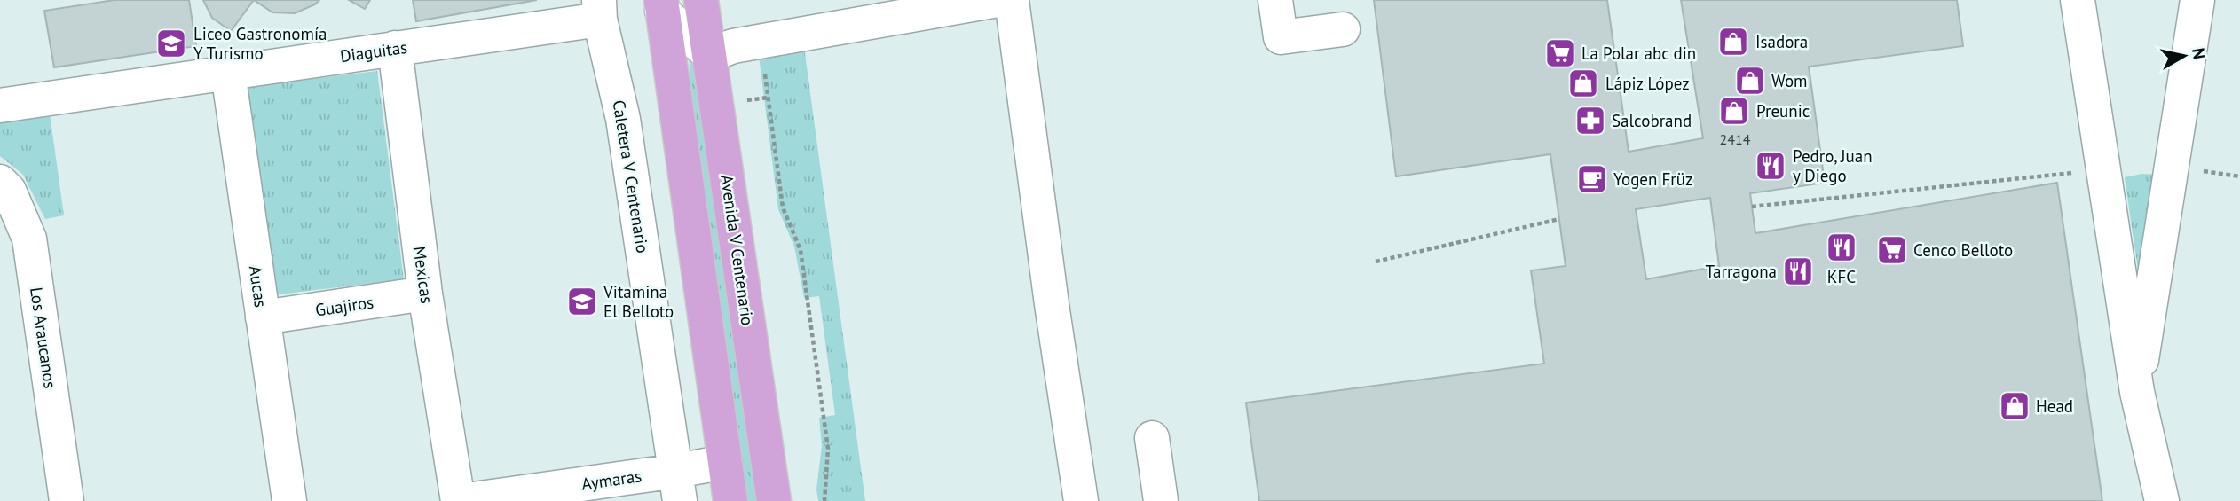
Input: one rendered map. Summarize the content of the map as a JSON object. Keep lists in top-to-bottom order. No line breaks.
{"streets":{"main road":["Avenida V Centenario"],"street":["Diaguitas","Caletera V Centenario","Mexicas","Aucas","Guajiros","Los Araucanos","Aymaras"]},"crossings":[["Diaguitas","Caletera V Centenario"],["Diaguitas","Mexicas"],["Diaguitas","Aucas"],["Caletera V Centenario","Aymaras"],["Mexicas","Guajiros"],["Mexicas","Aymaras"],["Aucas","Guajiros"]],"places":{"shop":["Isadora","Wom","Lápiz López","Preunic","Head"],"school or university":["Liceo Gastronomía Y Turismo","Vitamina El Belloto"],"supermarket":["La Polar abc din","Cenco Belloto"],"pharmacy":["Salcobrand"],"restaurant":["Pedro, Juan y Diego","KFC","Tarragona"],"cafe":["Yogen Früz"]},"house_numbers":["2414"],"north":"right"}
